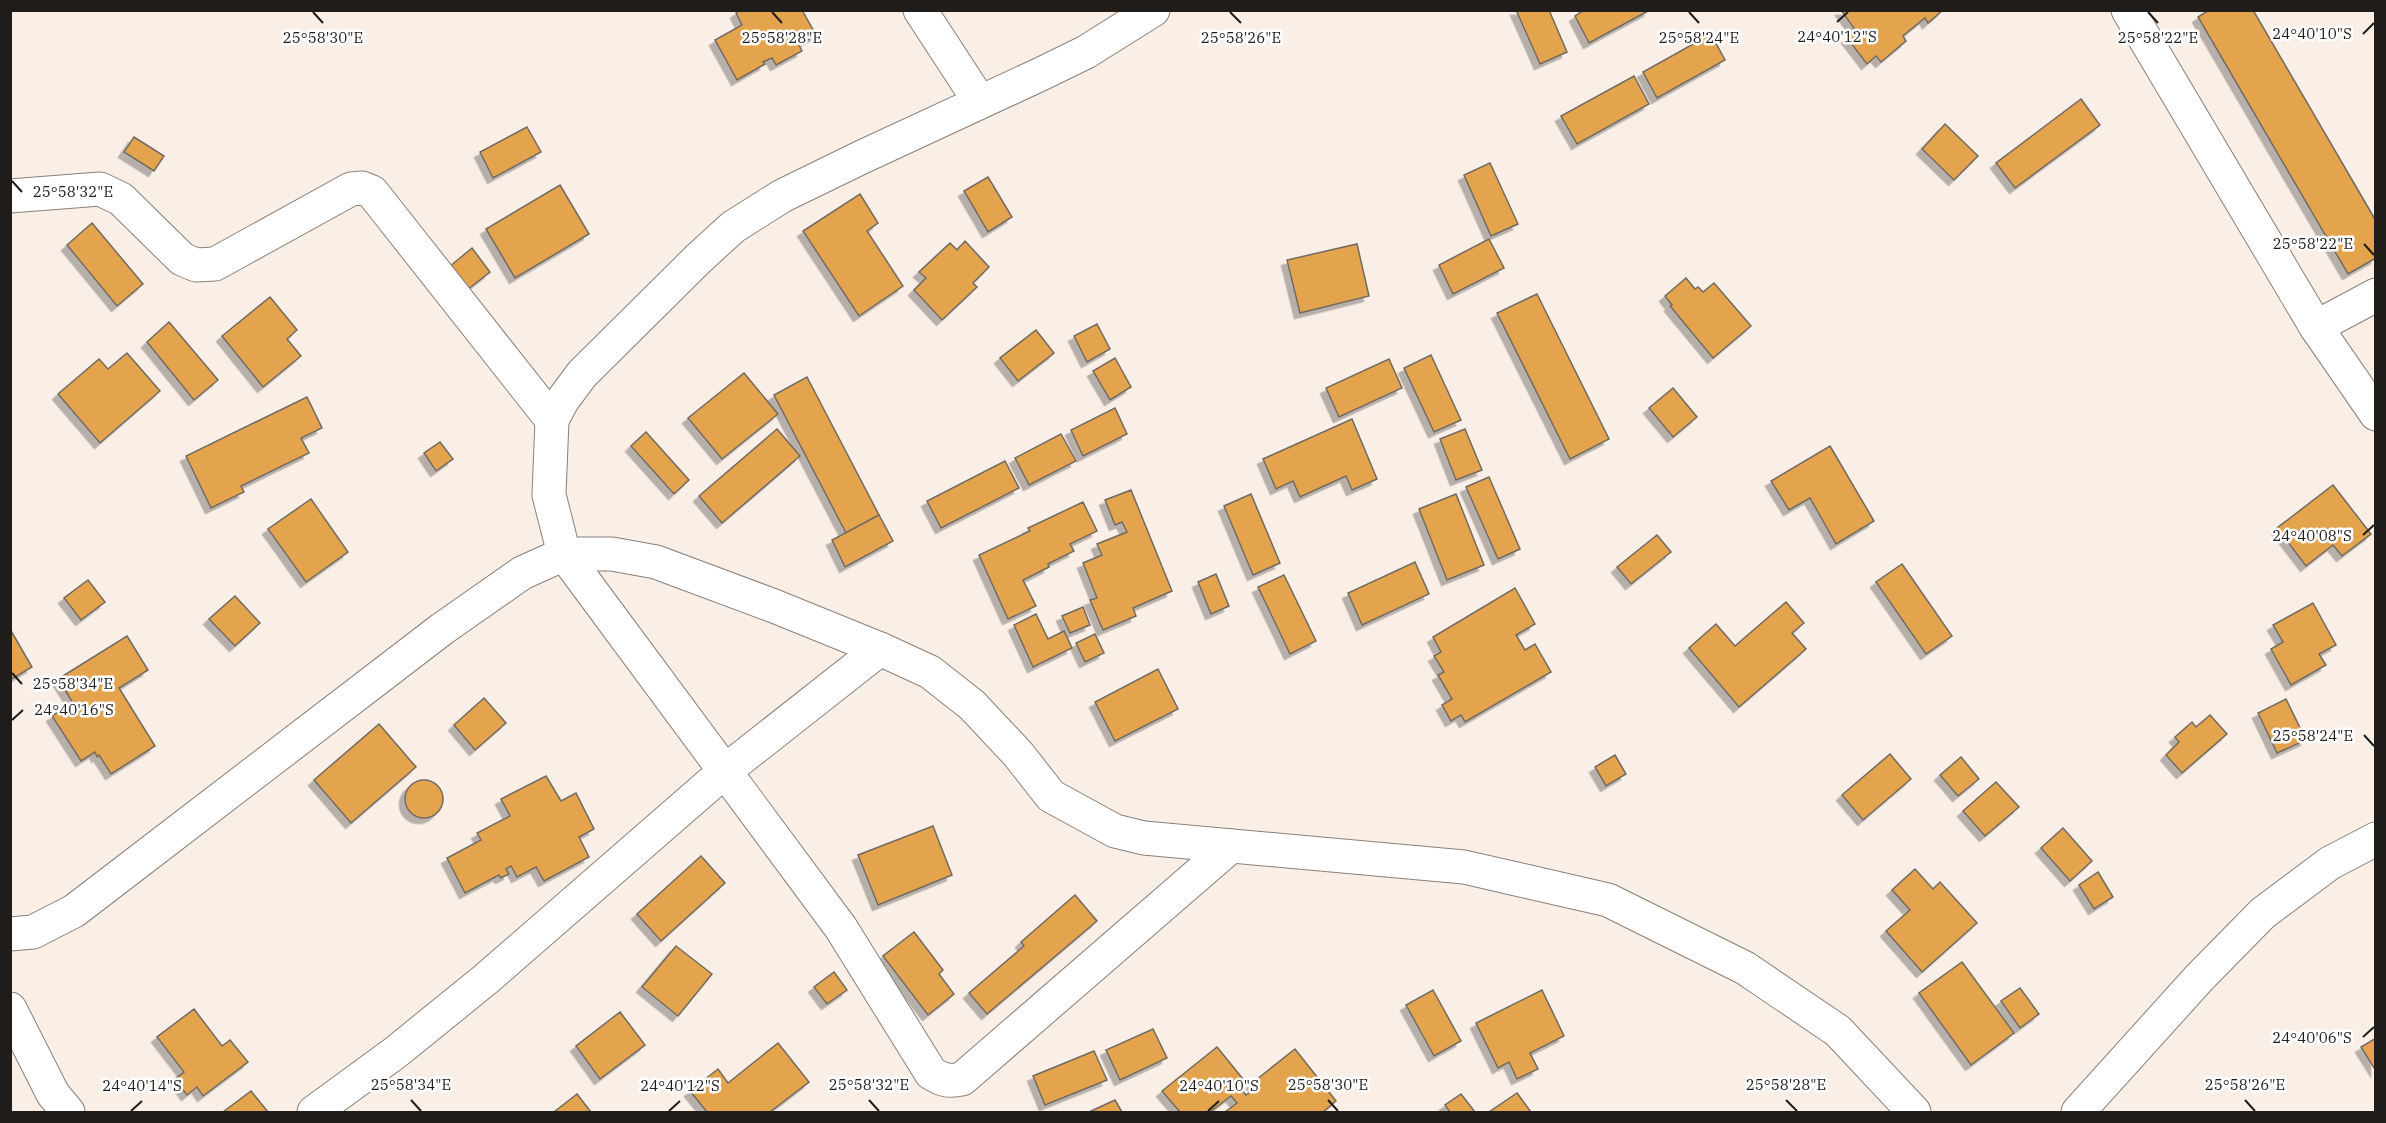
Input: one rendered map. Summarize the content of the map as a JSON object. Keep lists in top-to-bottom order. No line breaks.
{"coordinates":["24°40'10\"S","24°40'12\"S","25°58'30\"E","25°58'28\"E","25°58'26\"E","25°58'24\"E","25°58'22\"E","25°58'32\"E","24°40'08\"S","25°58'34\"E","24°40'16\"S","24°40'06\"S","24°40'14\"S"]}
